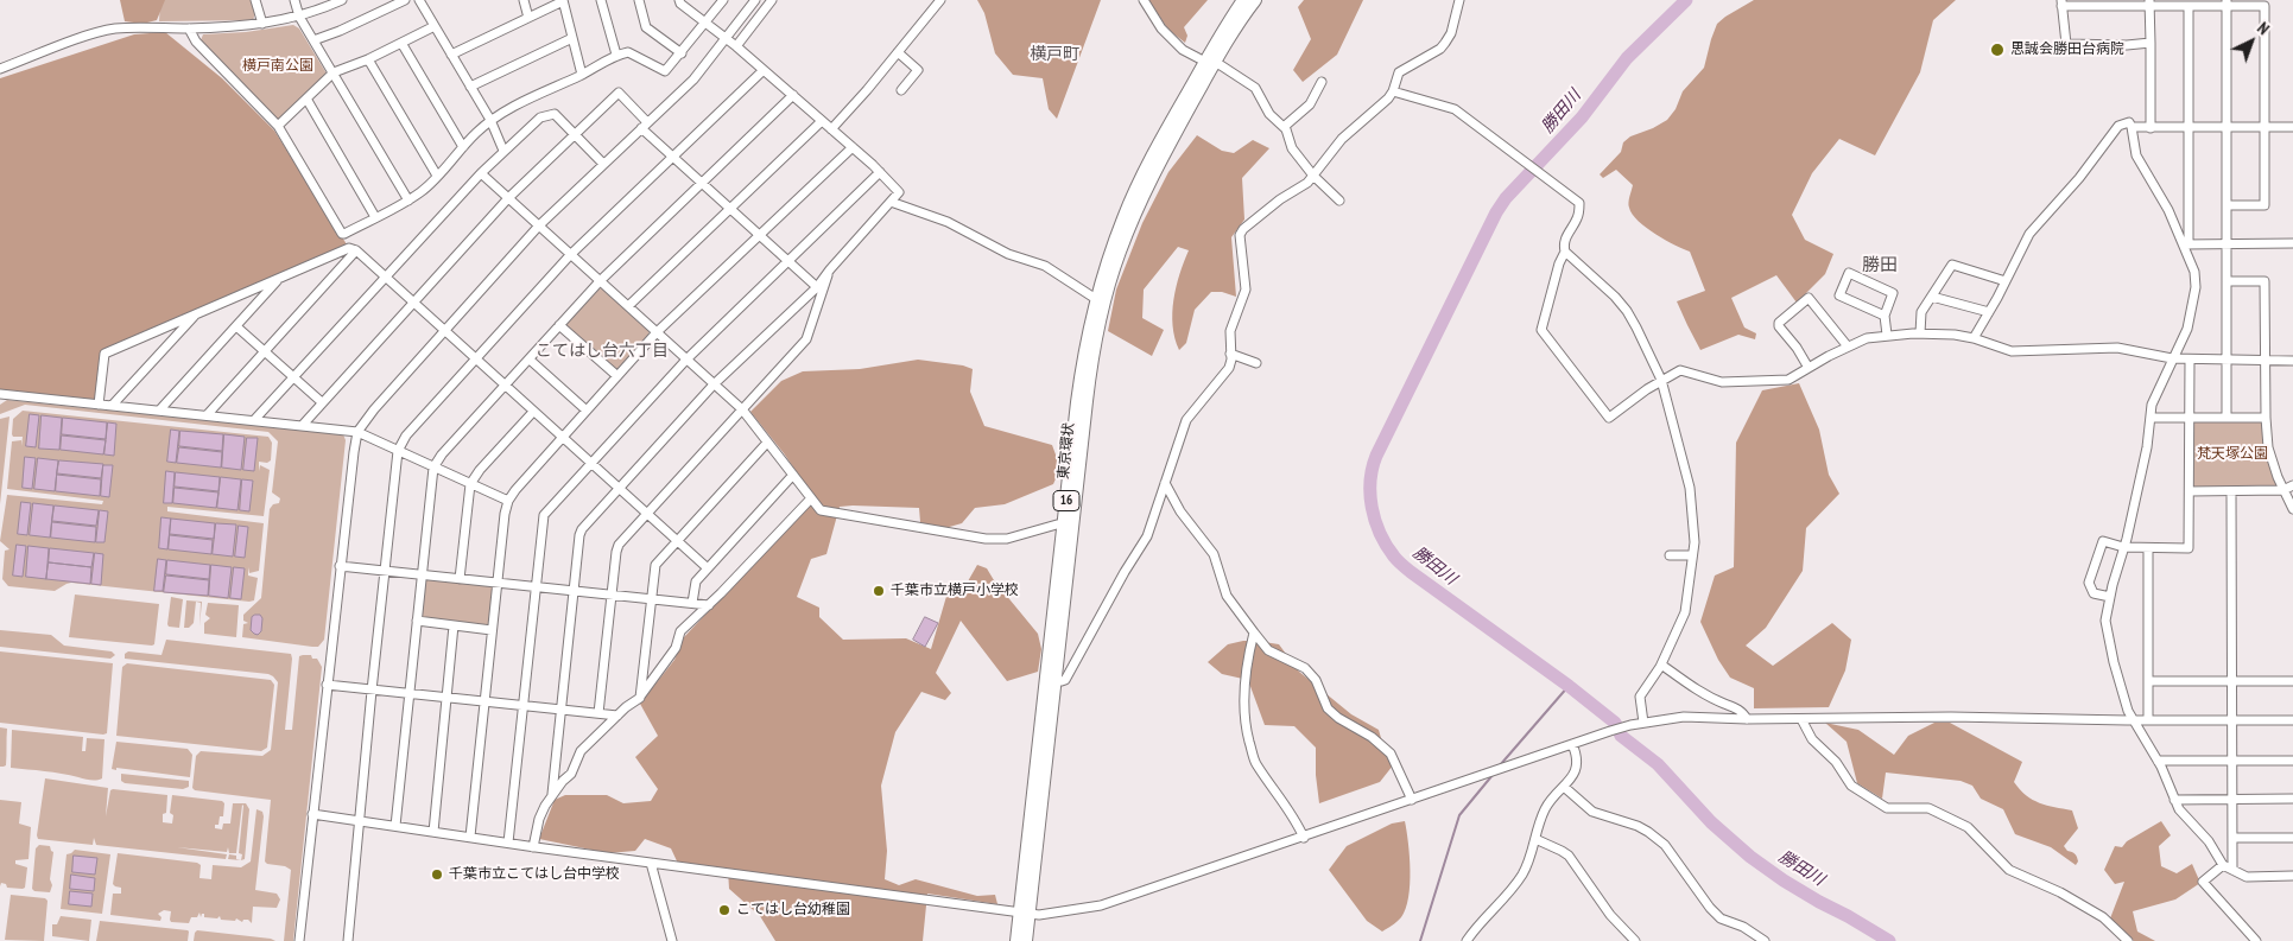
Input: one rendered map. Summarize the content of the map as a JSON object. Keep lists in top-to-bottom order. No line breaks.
{"streets":{"highway":["東京環状","16"]},"districts":["横戸町","勝田","こてはし台六丁目"],"water":["勝田川"],"parks":["横戸南公園","梵天塚公園"],"places":["思誠会勝田台病院","千葉市立横戸小学校","千葉市立こてはし台中学校","こてはし台幼稚園"],"north":"top right"}
